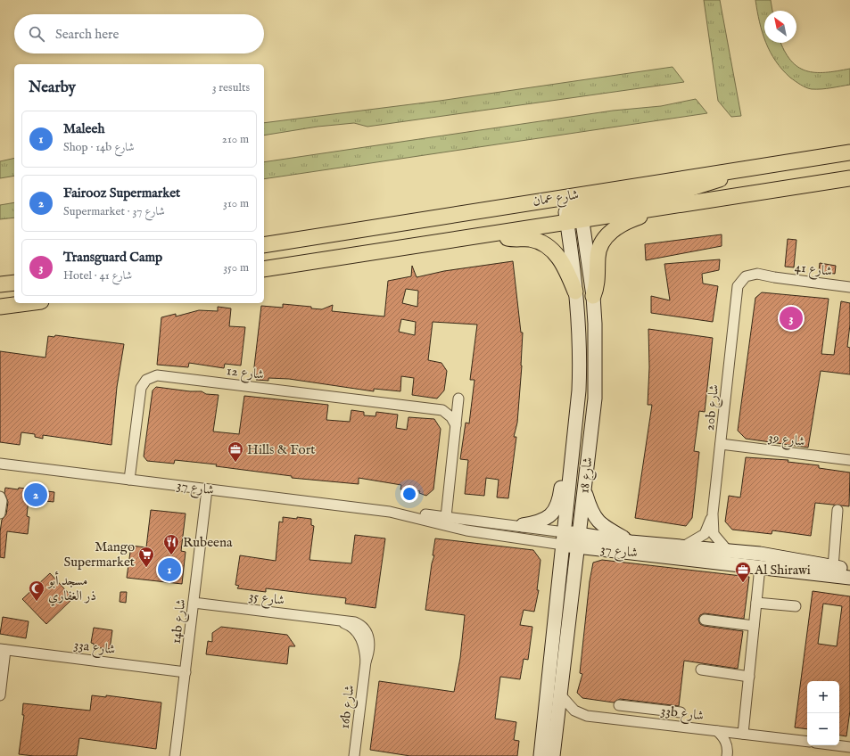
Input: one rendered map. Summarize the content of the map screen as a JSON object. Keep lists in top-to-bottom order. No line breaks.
{"streets":{"main road":["شارع عمان"],"street":["شارع 41","شارع 12","20b شارع","شارع 39","شارع 18","شارع 37","شارع 35","14b شارع","33a شارع","16b شارع","33b شارع"]},"crossings":[["شارع عمان","شارع 18"],["شارع 41","20b شارع"],["شارع 12","شارع 37"],["20b شارع","شارع 39"],["20b شارع","شارع 37"],["شارع 18","شارع 37"],["شارع 18","33b شارع"],["شارع 37","14b شارع"],["شارع 35","14b شارع"],["شارع 35","16b شارع"],["14b شارع","33a شارع"]],"places":{"office":["Hills & Fort","Al Shirawi"],"restaurant":["Rubeena"],"supermarket":["Mango Supermarket"],"mosque":["مسجد أبو ذر الغفاري"]},"north":"top left","page":{"search":"Search here","heading":["Nearby","3 results"],"list":[{"mark":"1","name":"Maleeh","note":"Shop · 14b شارع","value":"210 m"},{"mark":"2","name":"Fairooz Supermarket","note":"Supermarket · شارع 37","value":"310 m"},{"mark":"3","name":"Transguard Camp","note":"Hotel · شارع 41","value":"350 m"}],"pins":["3","2","1"],"map_buttons":["+","−"]}}
